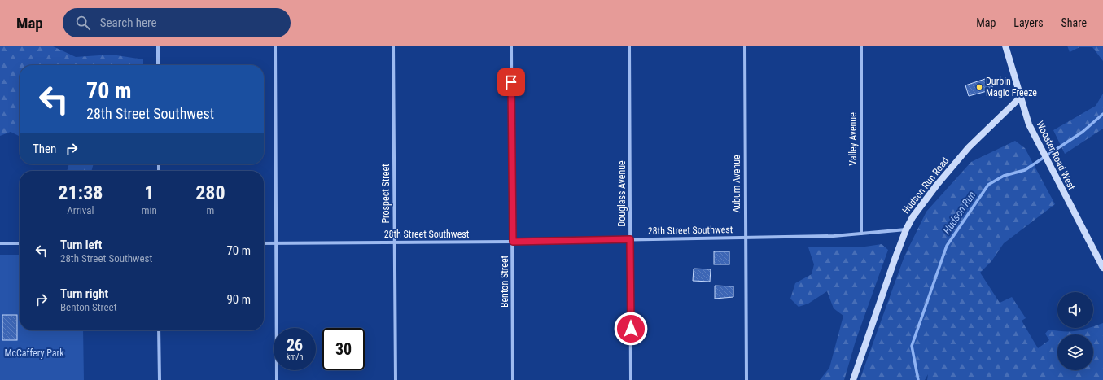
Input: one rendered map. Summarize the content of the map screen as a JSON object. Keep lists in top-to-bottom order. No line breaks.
{"streets":{"main road":["Wooster Road West","Hudson Run Road"],"street":["Valley Avenue","Auburn Avenue","Prospect Street","Douglass Avenue","28th Street Southwest","Benton Street"]},"crossings":[["Valley Avenue","28th Street Southwest"],["Wooster Road West","Hudson Run Road"],["Auburn Avenue","28th Street Southwest"],["Hudson Run Road","28th Street Southwest"],["Prospect Street","28th Street Southwest"],["Douglass Avenue","28th Street Southwest"],["28th Street Southwest","Benton Street"]],"water":["Hudson Run"],"parks":["McCaffery Park"],"places":["Durbin Magic Freeze"],"page":{"header":"Map","search":"Search here","nav":["Map","Layers","Share"],"turn":["70 m","28th Street Southwest"],"then":"Then","eta":["21:38","Arrival","1","min","280","m"],"list":[{"name":"Turn left","note":"28th Street Southwest","value":"70 m"},{"name":"Turn right","note":"Benton Street","value":"90 m"}],"speed":"26 km/h","limit":"30"}}
